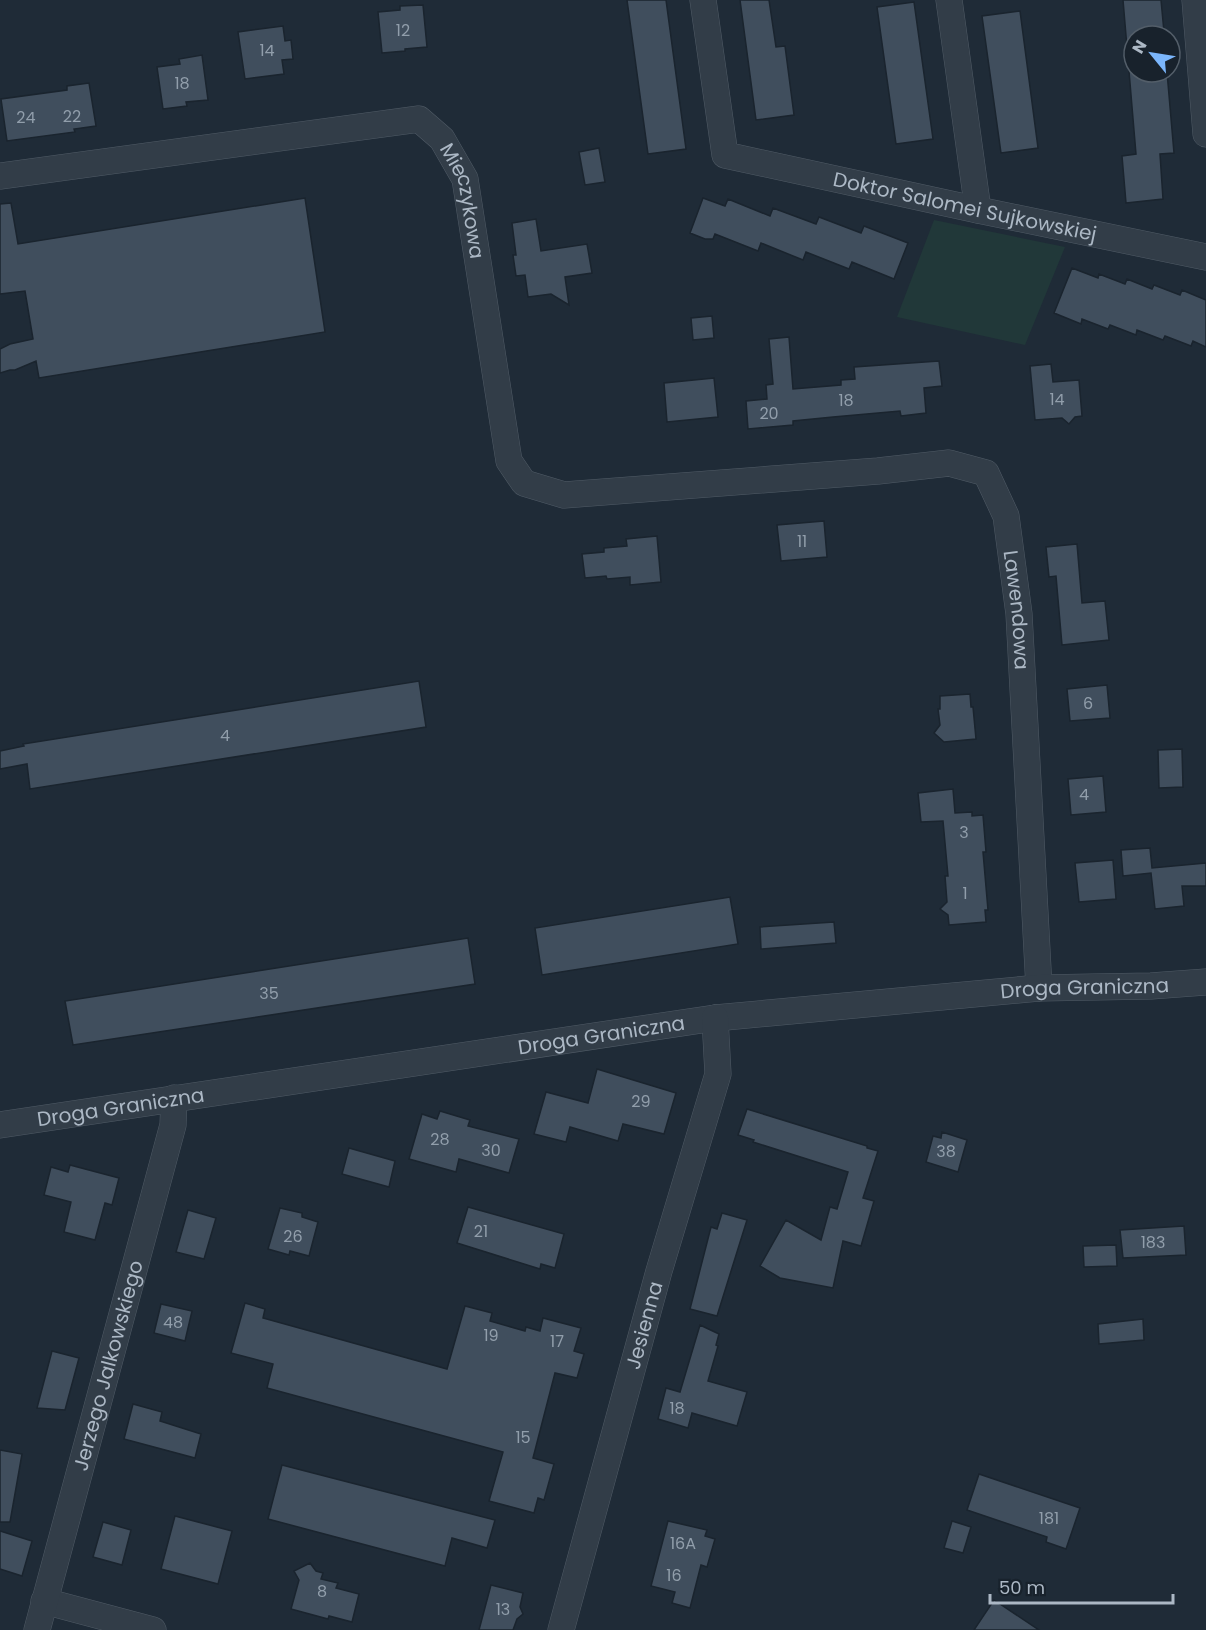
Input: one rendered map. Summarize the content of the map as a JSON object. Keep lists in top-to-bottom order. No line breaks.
{"streets":{"street":["Mieczykowa","Doktor Salomei Sujkowskiej","Lawendowa","Droga Graniczna","Jesienna","Jerzego Jalkowskiego"]},"crossings":[["Mieczykowa","Lawendowa"],["Lawendowa","Droga Graniczna"],["Droga Graniczna","Jesienna"],["Droga Graniczna","Jerzego Jalkowskiego"]],"house_numbers":["12","14","18","22","24","14","18","20","11","6","4","4","3","1","35","29","28","30","38","21","26","183","48","19","17","18","15","181","16A","16","8","13"],"scale_bar":"50 m","north":"top left"}
